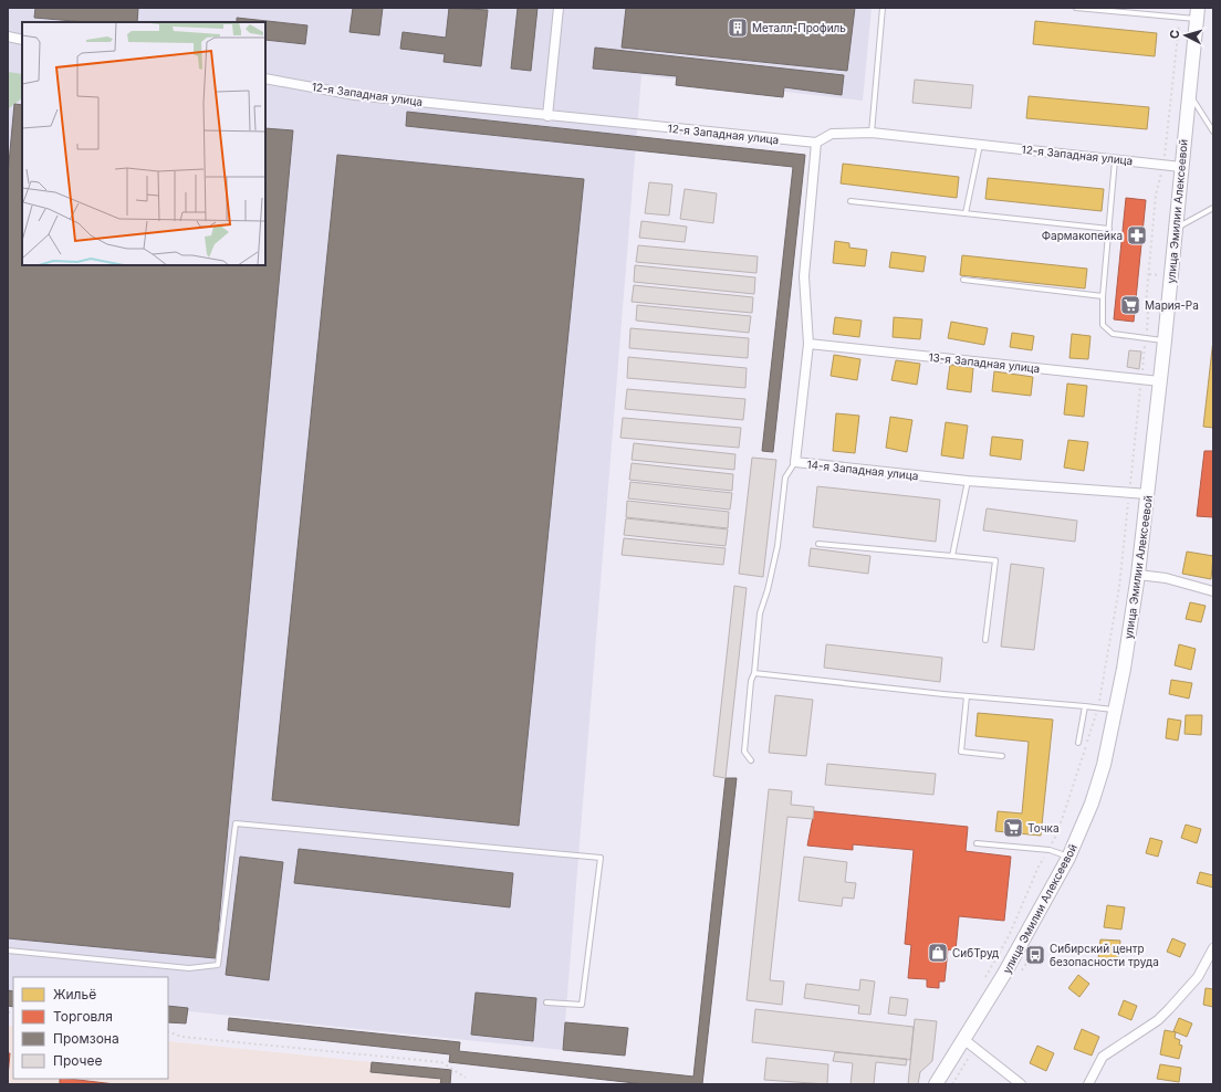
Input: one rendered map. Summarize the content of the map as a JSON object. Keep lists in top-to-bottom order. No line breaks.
{"streets":{"street":["12-я Западная улица","улица Эмилии Алексеевой","13-я Западная улица","14-я Западная улица"]},"crossings":[["12-я Западная улица","улица Эмилии Алексеевой"],["улица Эмилии Алексеевой","13-я Западная улица"],["улица Эмилии Алексеевой","14-я Западная улица"]],"places":{"building":["Металл-Профиль"],"pharmacy":["Фармакопейка"],"supermarket":["Мария-Ра","Точка"],"shop":["СибТруд"],"bus stop":["Сибирский центр безопасности труда"]},"legend":["Жильё","Торговля","Промзона","Прочее"],"north":"left"}
